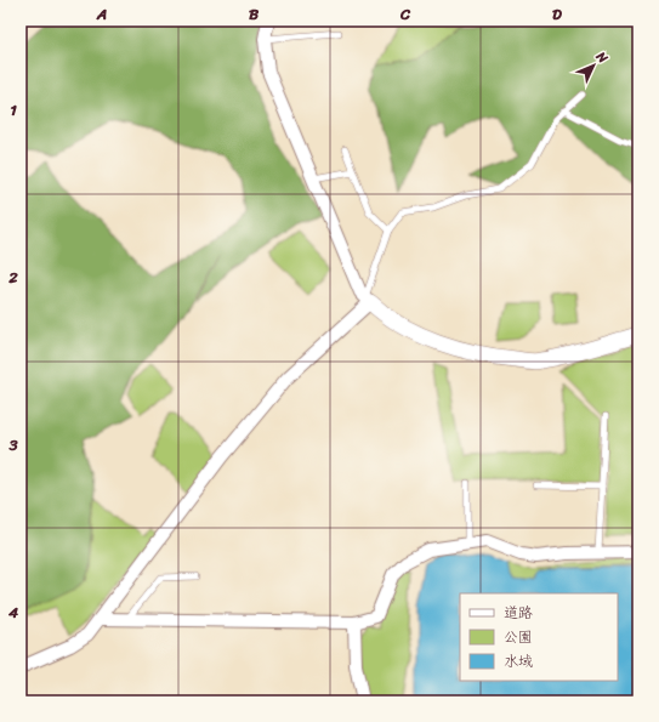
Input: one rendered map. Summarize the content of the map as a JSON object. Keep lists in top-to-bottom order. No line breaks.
{"legend":["道路","公園","水域"],"north":"top right","grid":{"columns":["A","B","C","D"],"rows":["1","2","3","4"]}}
